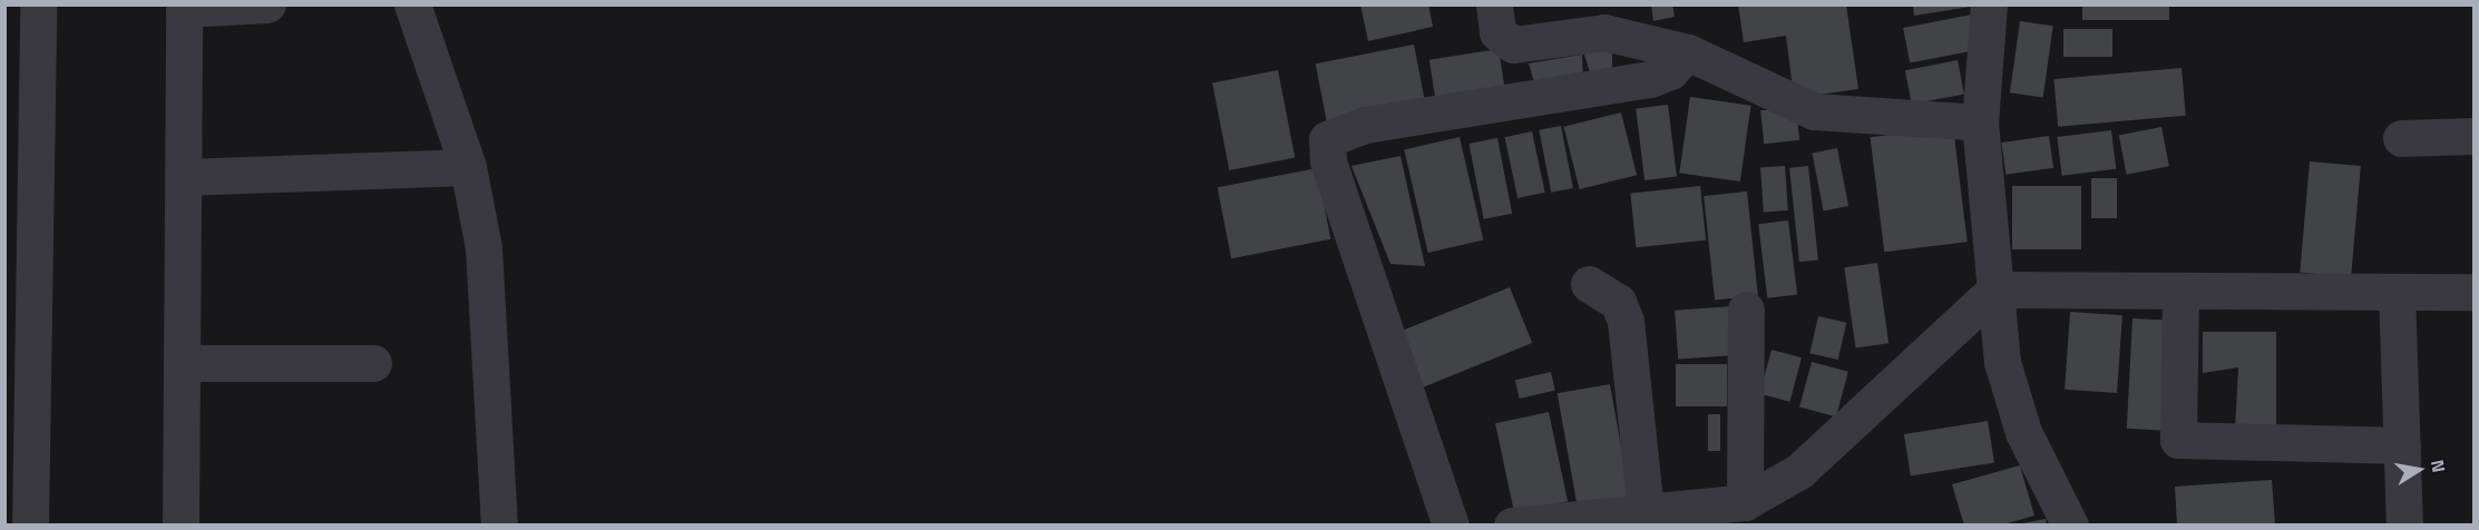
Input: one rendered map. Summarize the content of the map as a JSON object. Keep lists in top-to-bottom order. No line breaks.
{"north":"right"}
